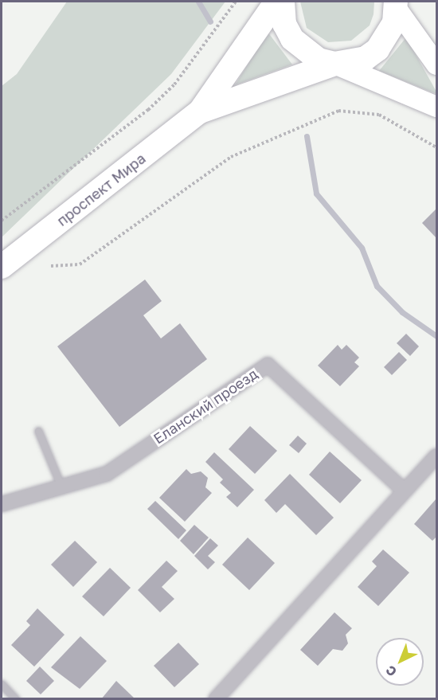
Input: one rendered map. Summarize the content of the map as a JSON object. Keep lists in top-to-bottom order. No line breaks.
{"streets":{"main road":["проспект Мира"],"street":["Еланский проезд"]},"north":"bottom left"}
